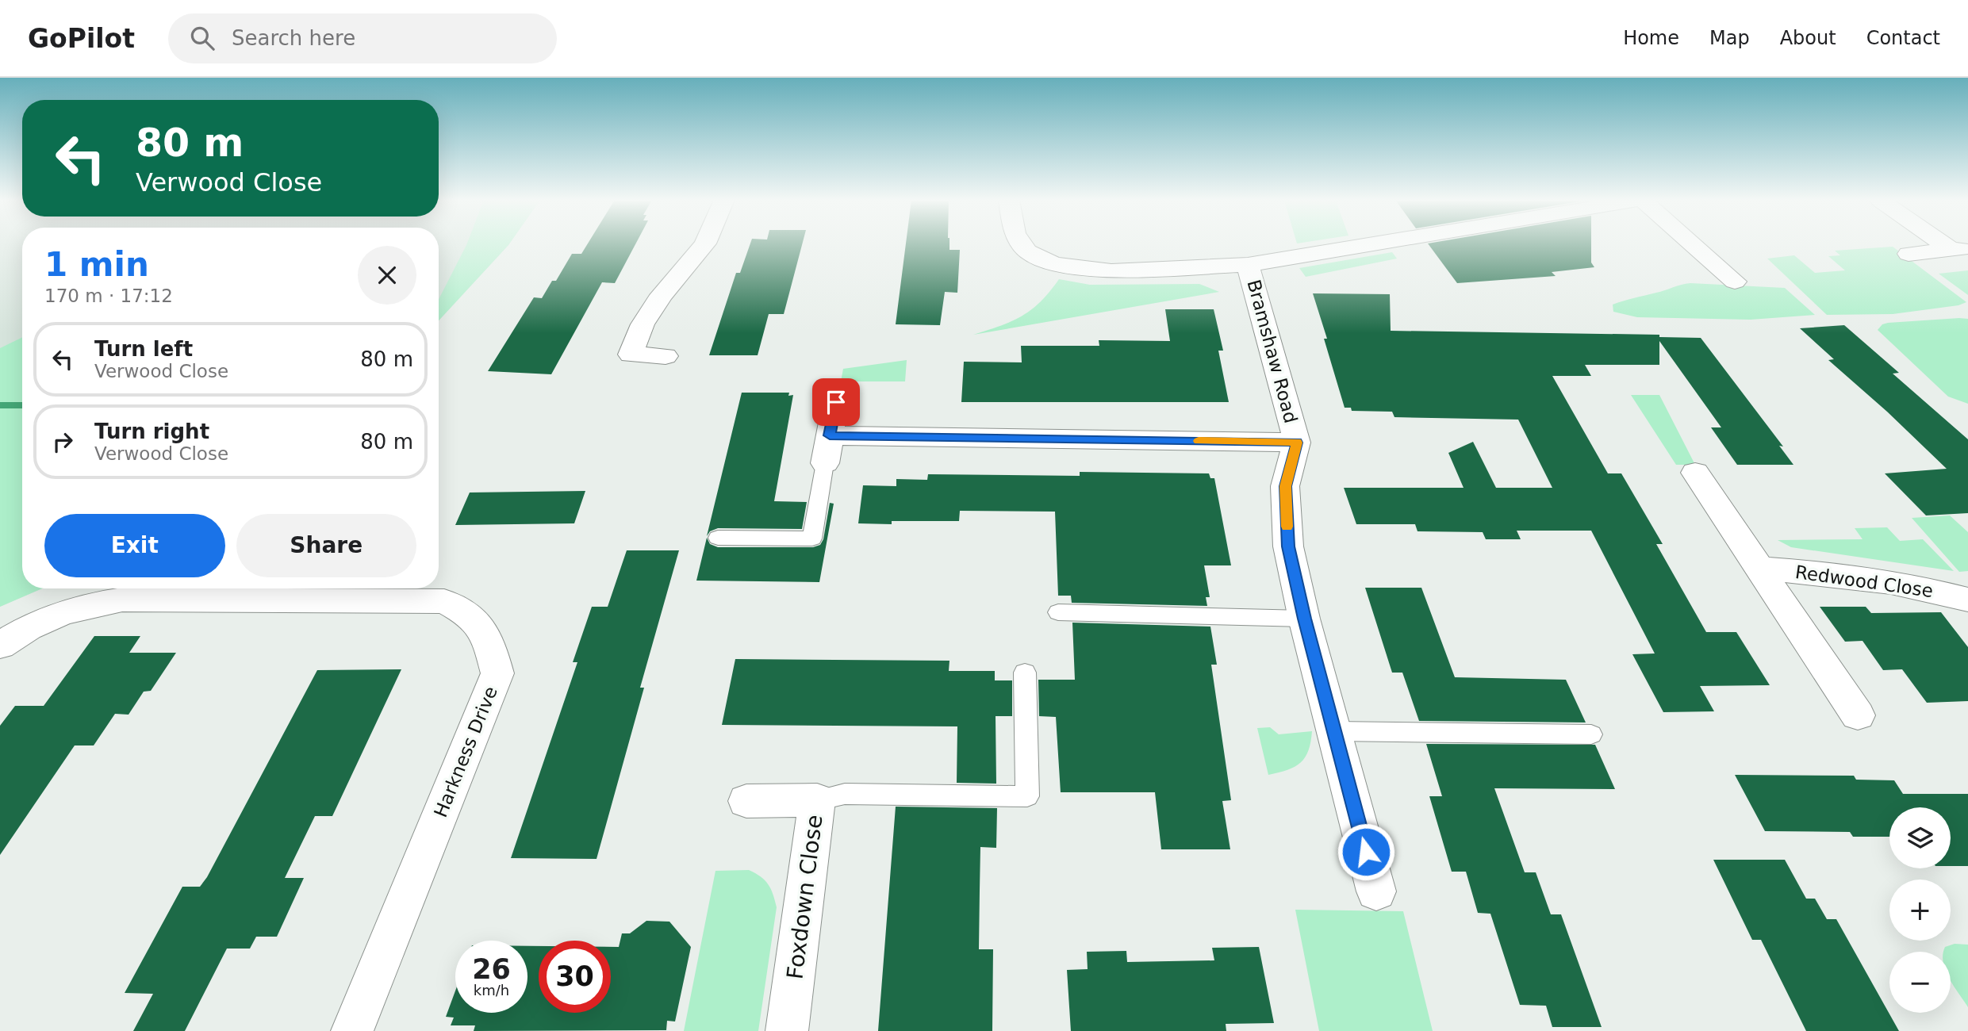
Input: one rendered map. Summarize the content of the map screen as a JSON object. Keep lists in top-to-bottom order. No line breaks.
{"streets":{"street":["Bramshaw Road","Redwood Close","Harkness Drive","Foxdown Close"]},"page":{"header":"GoPilot","search":"Search here","nav":["Home","Map","About","Contact"],"turn":["80 m","Verwood Close"],"heading":["1 min","170 m · 17:12"],"list":[{"name":"Turn left","note":"Verwood Close","value":"80 m"},{"name":"Turn right","note":"Verwood Close","value":"80 m"}],"buttons":["Exit","Share"],"map_buttons":["+","−"],"speed":"26 km/h","limit":"30"}}
